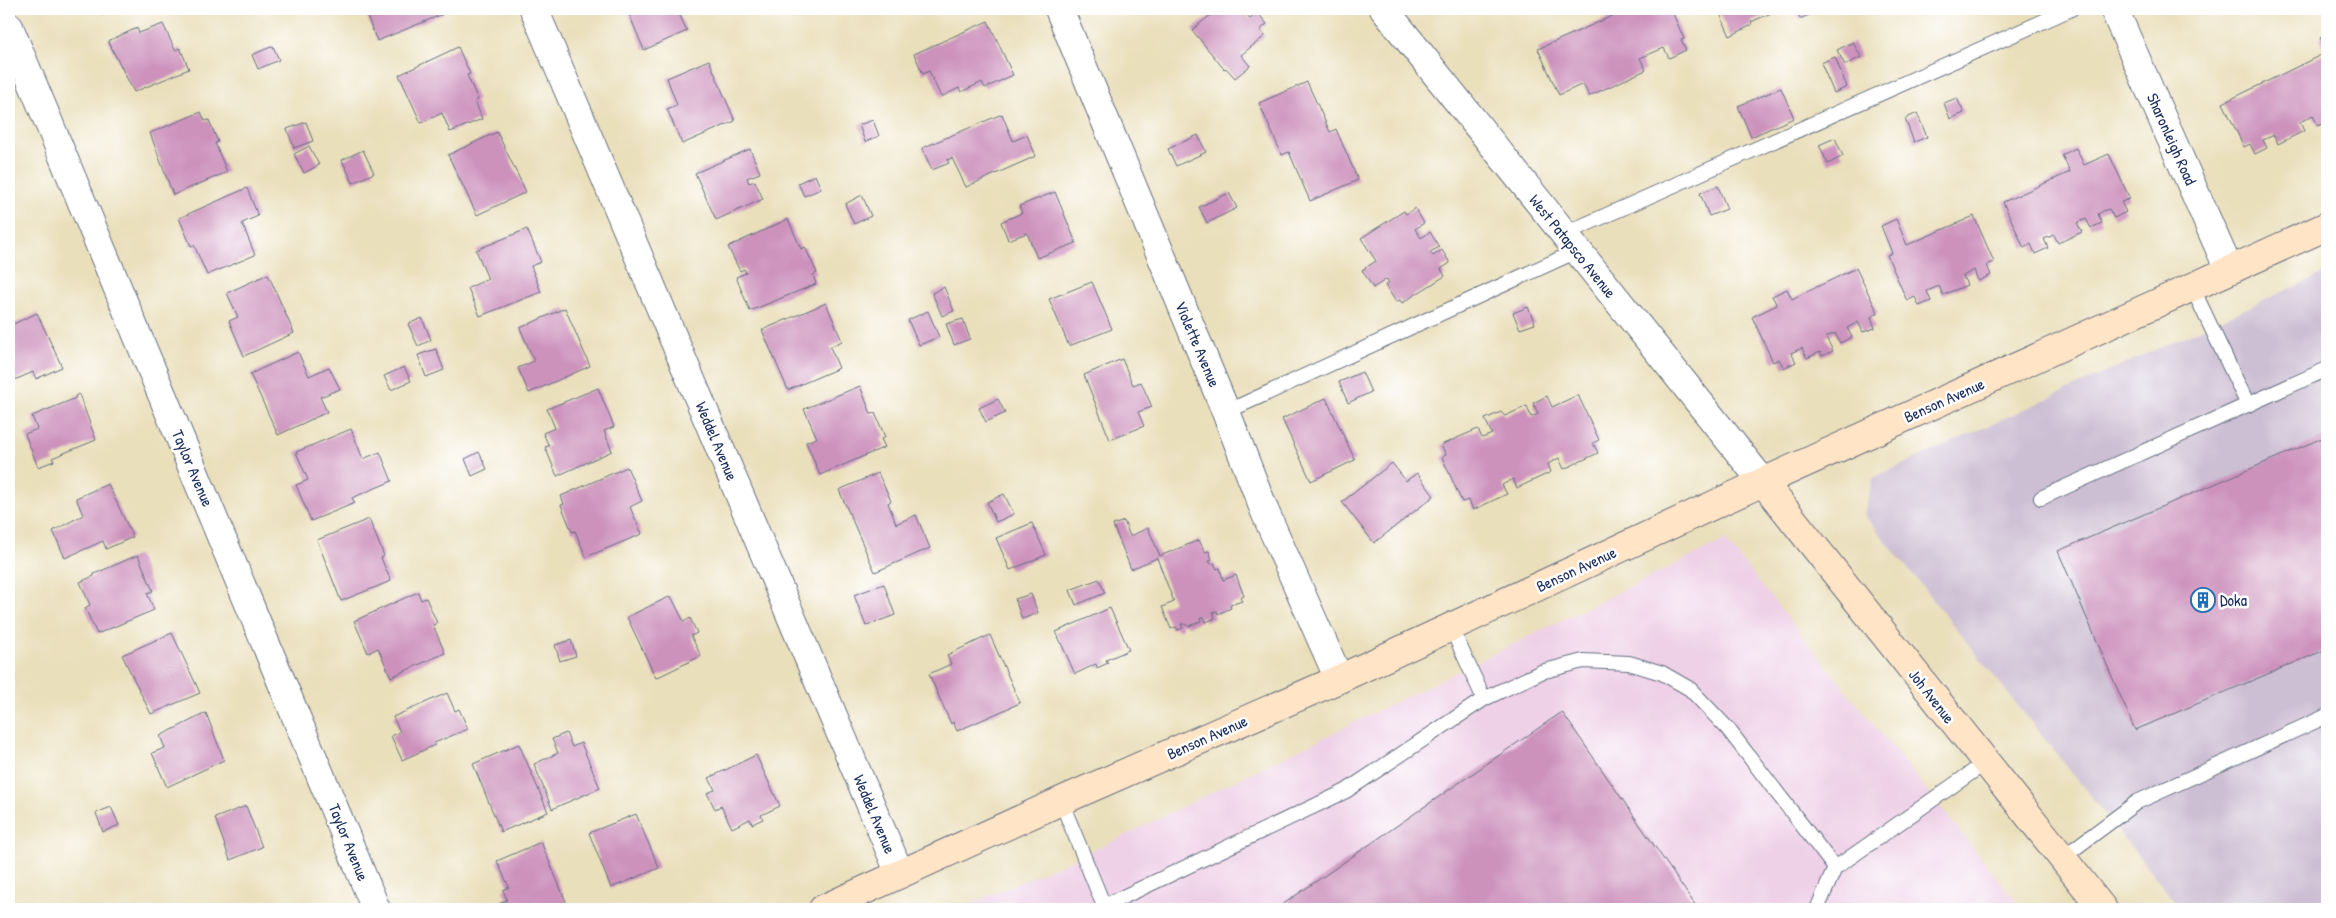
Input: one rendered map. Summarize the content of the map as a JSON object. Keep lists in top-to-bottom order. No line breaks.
{"streets":{"street":["Sharonleigh Road","West Patapsco Avenue","Violette Avenue","Benson Avenue","Weddel Avenue","Taylor Avenue","Joh Avenue"]},"crossings":[["Sharonleigh Road","Benson Avenue"],["West Patapsco Avenue","Benson Avenue"],["West Patapsco Avenue","Joh Avenue"],["Violette Avenue","Benson Avenue"],["Benson Avenue","Weddel Avenue"],["Benson Avenue","Joh Avenue"]],"places":{"building":["Doka"]}}
